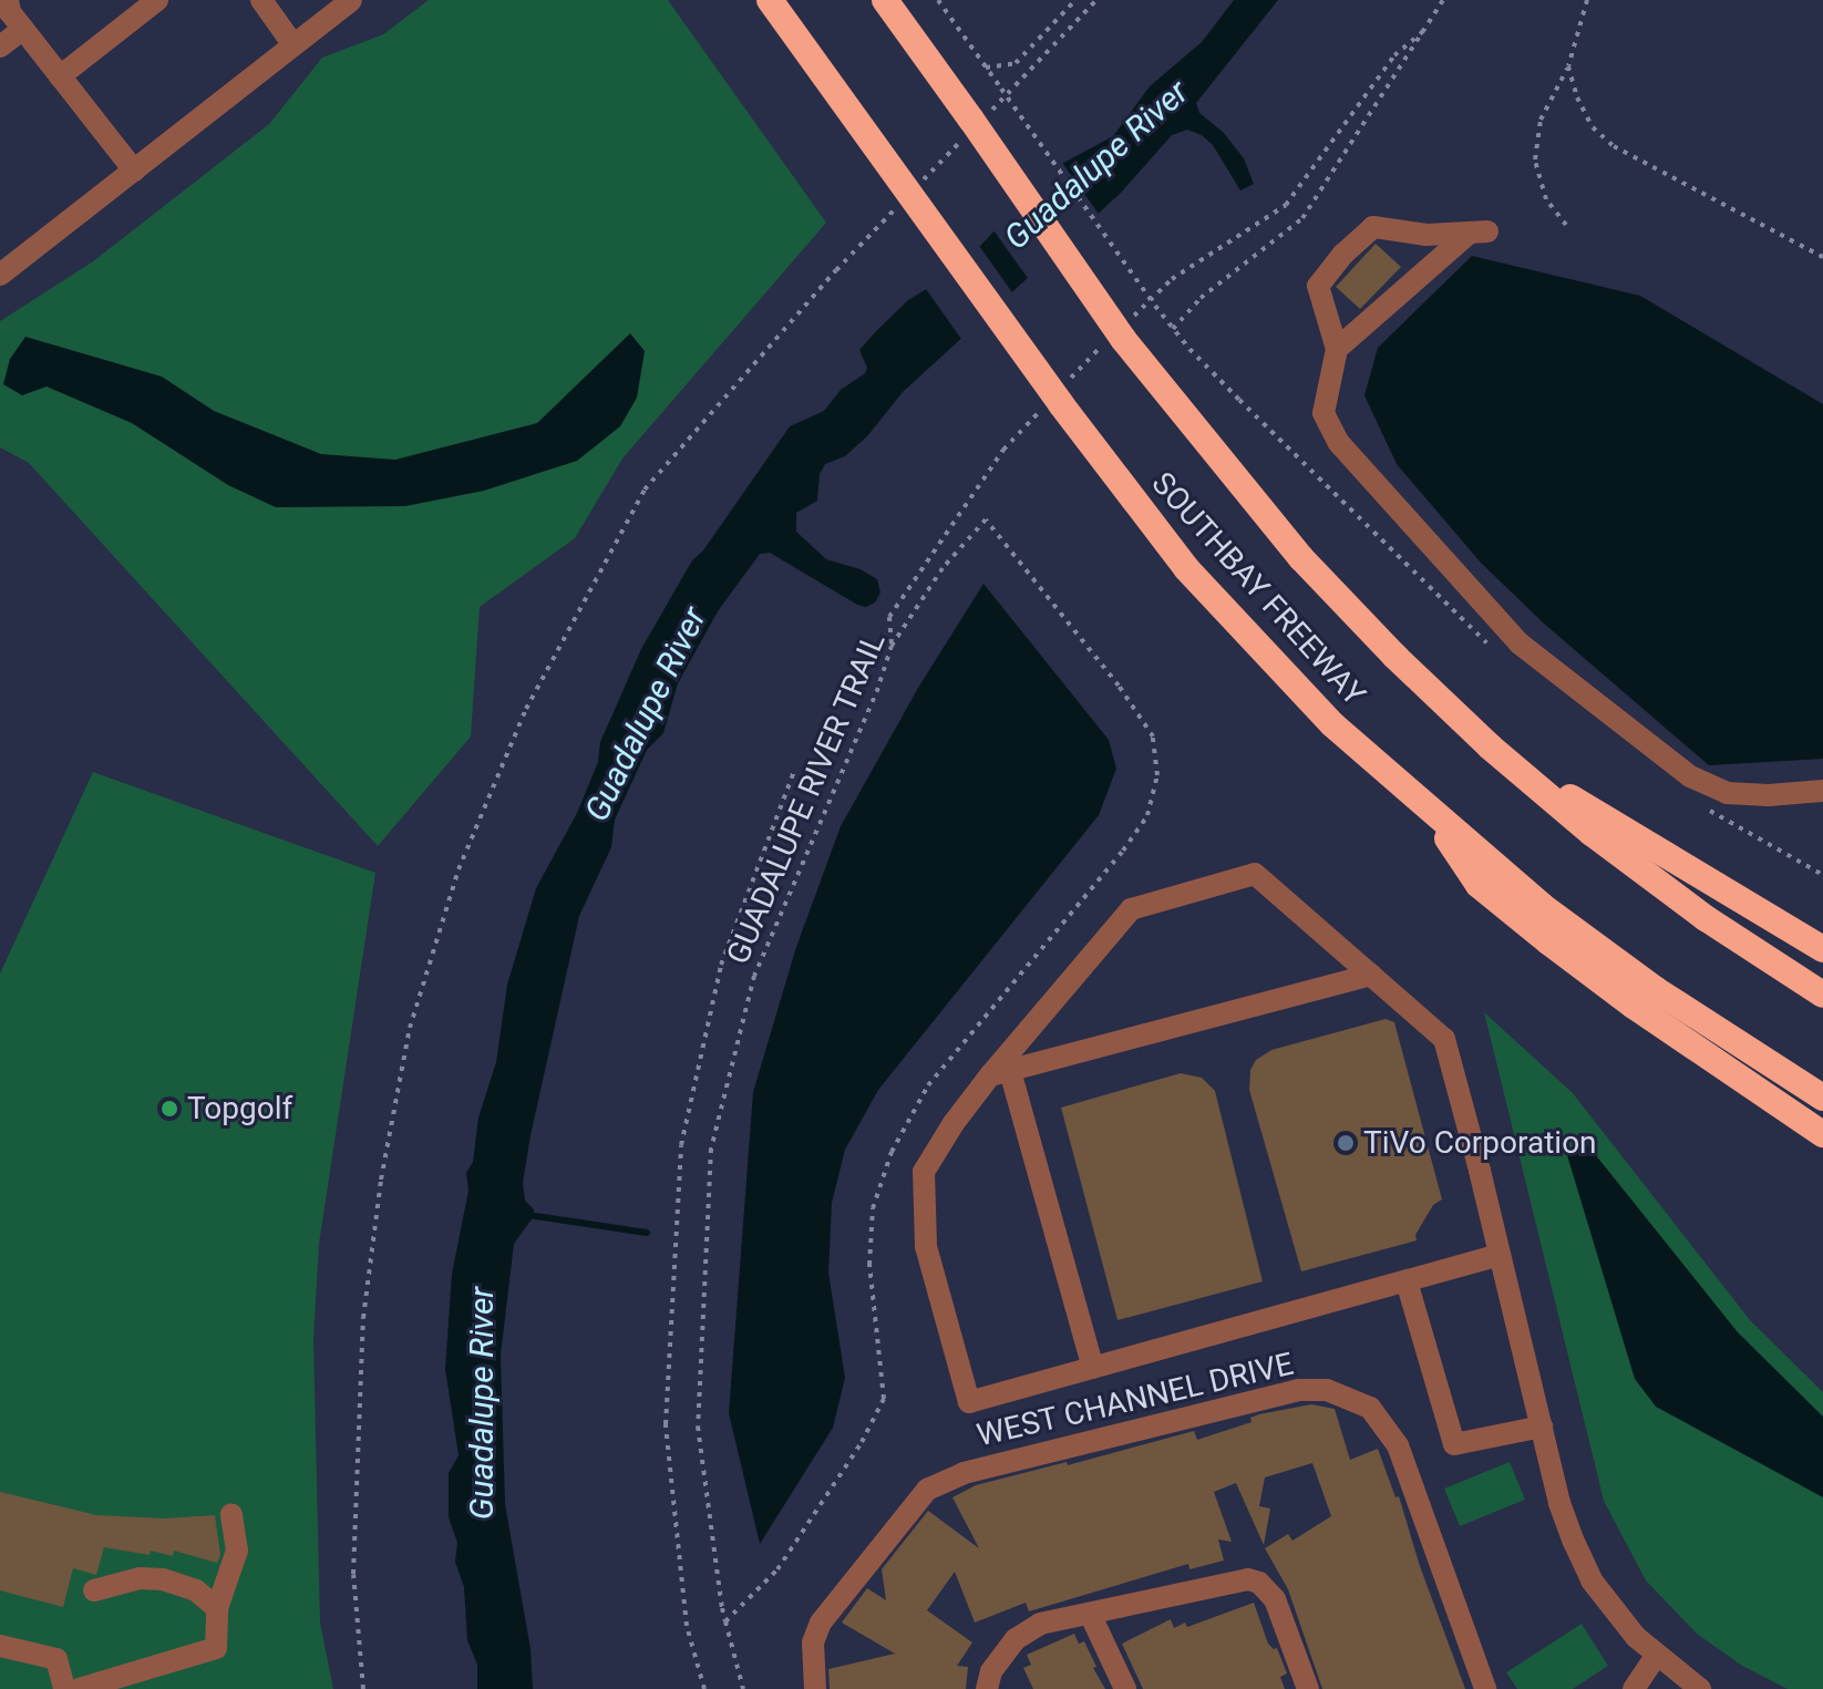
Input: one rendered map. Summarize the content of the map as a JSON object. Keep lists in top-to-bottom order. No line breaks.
{"streets":{"highway":["SOUTHBAY FREEWAY"],"street":["WEST CHANNEL DRIVE"],"path":["GUADALUPE RIVER TRAIL"]},"water":["Guadalupe River"],"places":["Topgolf","TiVo Corporation"]}
